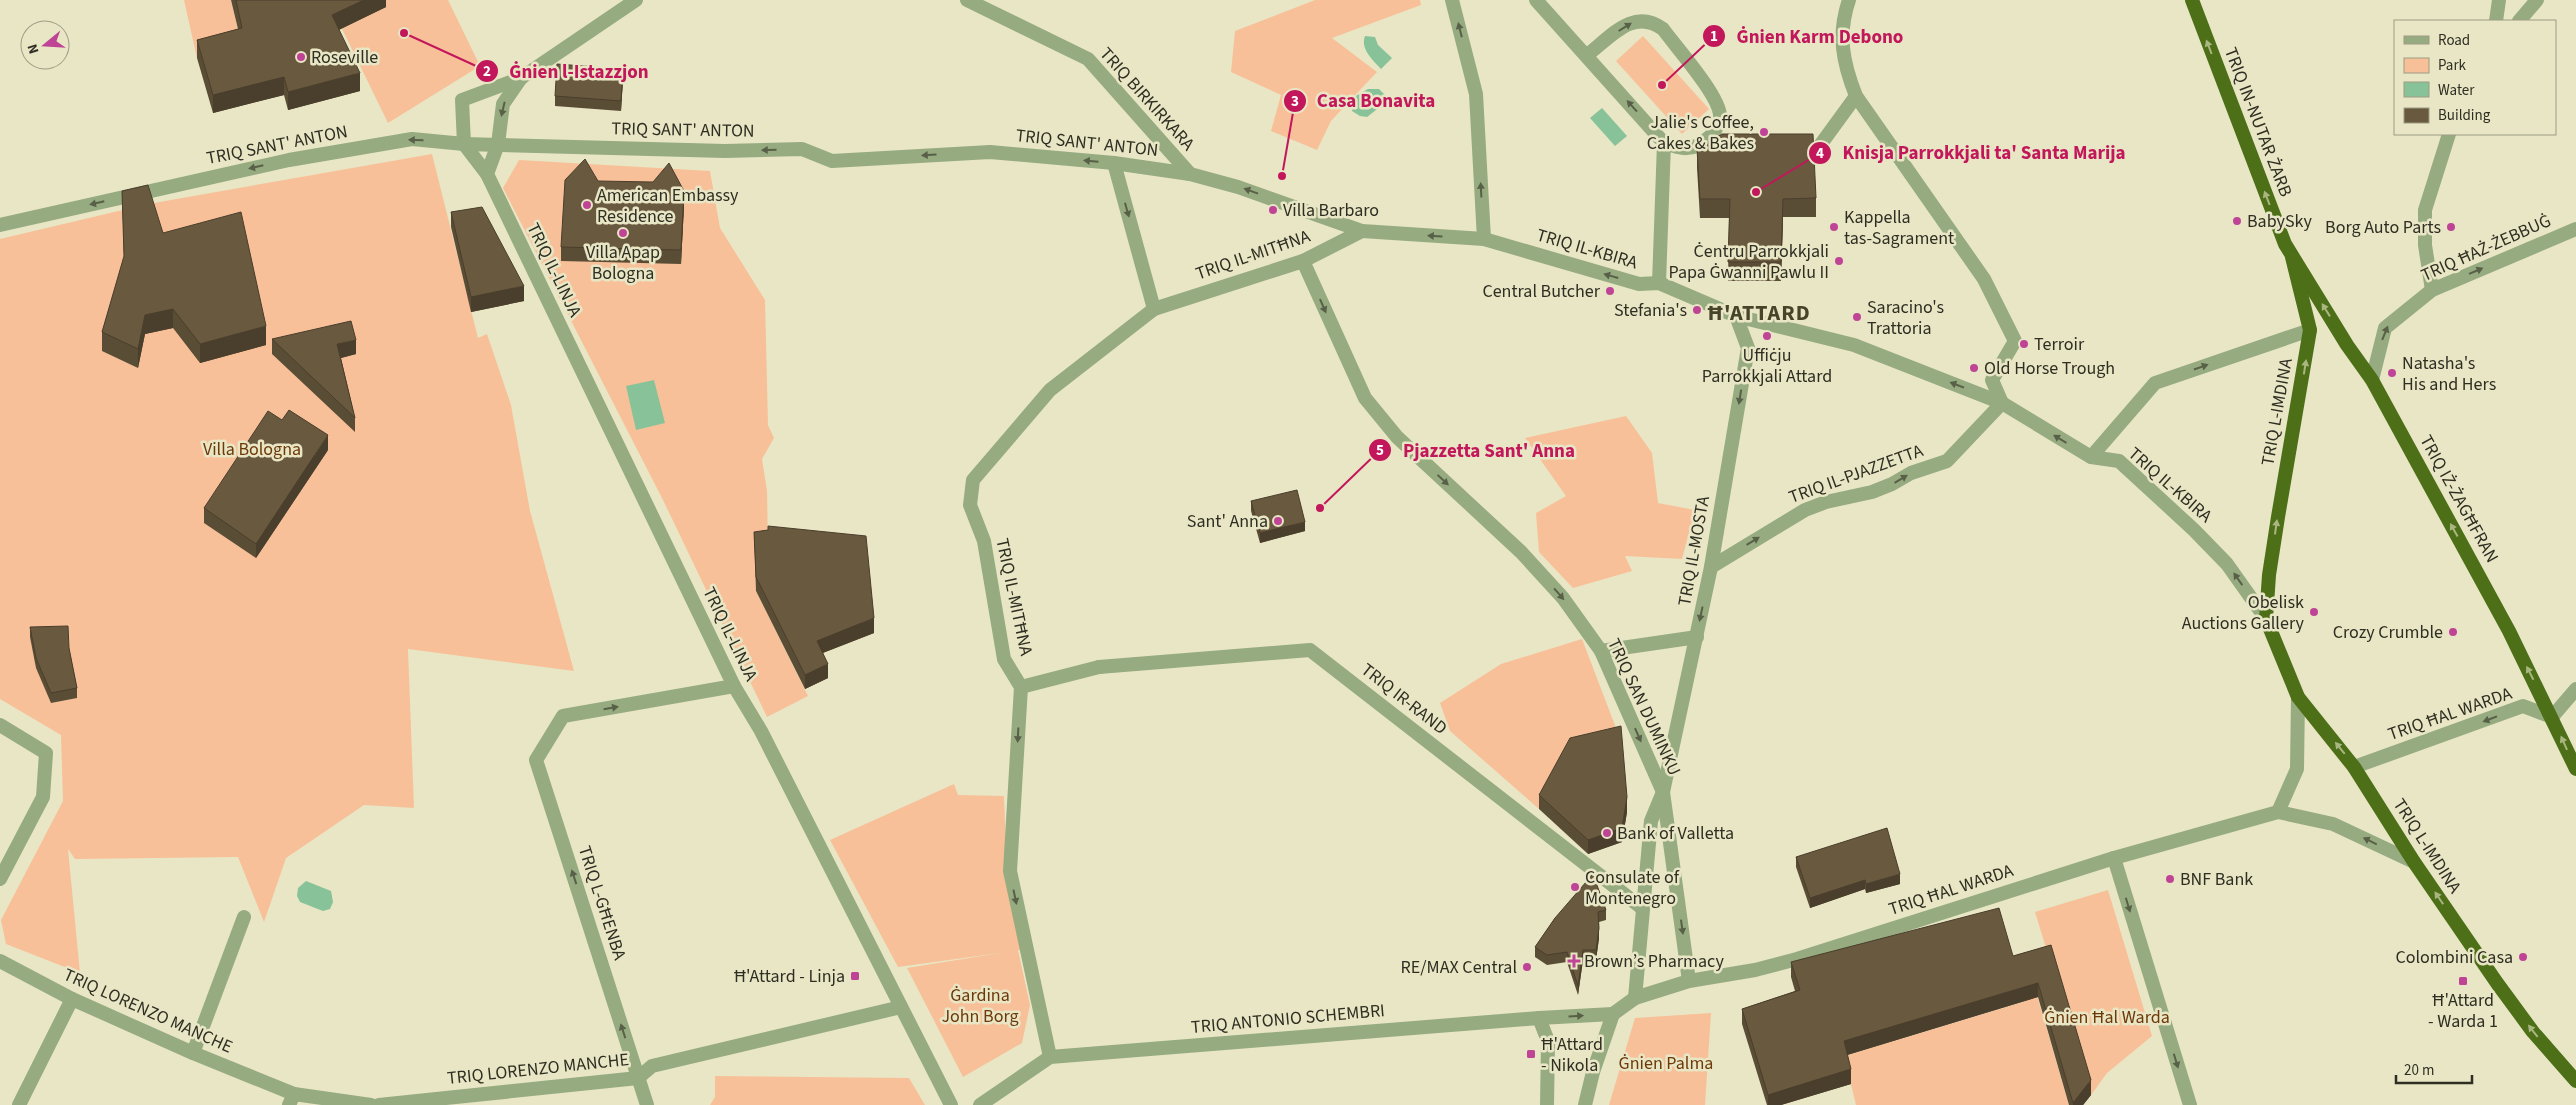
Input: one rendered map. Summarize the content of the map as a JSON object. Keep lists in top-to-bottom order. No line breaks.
{"streets":{"highway":["TRIQ IN-NUTAR ŻARB","TRIQ L-IMDINA","TRIQ IŻ-ŻAGĦFRAN"],"street":["TRIQ BIRKIRKARA","TRIQ SANT' ANTON","TRIQ ĦAŻ-ŻEBBUĠ","TRIQ IL-KBIRA","TRIQ IL-MITĦNA","TRIQ IL-LINJA","TRIQ IL-PJAZZETTA","TRIQ IL-MOSTA","TRIQ IR-RAND","TRIQ SAN DUMINKU","TRIQ ĦAL WARDA","TRIQ L-GĦENBA","TRIQ LORENZO MANCHE","TRIQ ANTONIO SCHEMBRI"]},"crossings":[["TRIQ BIRKIRKARA","TRIQ SANT' ANTON"],["TRIQ IN-NUTAR ŻARB","TRIQ L-IMDINA"],["TRIQ IN-NUTAR ŻARB","TRIQ IŻ-ŻAGĦFRAN"],["TRIQ SANT' ANTON","TRIQ IL-KBIRA"],["TRIQ SANT' ANTON","TRIQ IL-MITĦNA"],["TRIQ SANT' ANTON","TRIQ IL-LINJA"],["TRIQ ĦAŻ-ŻEBBUĠ","TRIQ IŻ-ŻAGĦFRAN"],["TRIQ IL-KBIRA","TRIQ IL-MITĦNA"],["TRIQ IL-KBIRA","TRIQ L-IMDINA"],["TRIQ IL-KBIRA","TRIQ IL-PJAZZETTA"],["TRIQ IL-KBIRA","TRIQ IL-MOSTA"],["TRIQ IL-MITĦNA","TRIQ IR-RAND"],["TRIQ IL-MITĦNA","TRIQ SAN DUMINKU"],["TRIQ IL-LINJA","TRIQ L-GĦENBA"],["TRIQ IL-LINJA","TRIQ LORENZO MANCHE"],["TRIQ L-IMDINA","TRIQ IŻ-ŻAGĦFRAN"],["TRIQ L-IMDINA","TRIQ ĦAL WARDA"],["TRIQ IL-PJAZZETTA","TRIQ IL-MOSTA"],["TRIQ IŻ-ŻAGĦFRAN","TRIQ ĦAL WARDA"],["TRIQ IL-MOSTA","TRIQ IR-RAND"],["TRIQ IL-MOSTA","TRIQ SAN DUMINKU"],["TRIQ IL-MOSTA","TRIQ ĦAL WARDA"],["TRIQ L-GĦENBA","TRIQ LORENZO MANCHE"]],"one_way":["TRIQ IN-NUTAR ŻARB","TRIQ SANT' ANTON","TRIQ ĦAŻ-ŻEBBUĠ","TRIQ IL-KBIRA","TRIQ L-IMDINA","TRIQ IL-PJAZZETTA","TRIQ IŻ-ŻAGĦFRAN","TRIQ SAN DUMINKU"],"districts":["Ħ'ATTARD"],"parks":["Villa Bologna","Ġardina John Borg","Ġnien Ħal Warda","Ġnien Palma"],"places":{"other":["Ġnien l-Istazzjon","Roseville","Ġnien Karm Debono","Jalie's Coffee, Cakes & Bakes","Casa Bonavita","Knisja Parrokkjali ta' Santa Marija","American Embassy Residence","Villa Barbaro","BabySky","Kappella tas-Sagrament","Borg Auto Parts","Villa Apap Bologna","Ċentru Parrokkjali Papa Ġwanni Pawlu II","Central Butcher","Stefania's","Saracino's Trattoria","Uffiċju Parrokkjali Attard","Terroir","Old Horse Trough","Natasha's His and Hers","Pjazzetta Sant' Anna","Sant' Anna","Obelisk Auctions Gallery","Crozy Crumble","Bank of Valletta","BNF Bank","Consulate of Montenegro","Colombini Casa","RE/MAX Central"],"health":["Brown’s Pharmacy"],"transit":["Ħ'Attard - Linja","Ħ'Attard - Warda 1","Ħ'Attard - Nikola"]},"legend":["Road","Park","Water","Building"],"scale_bar":"20 m","north":"left"}
